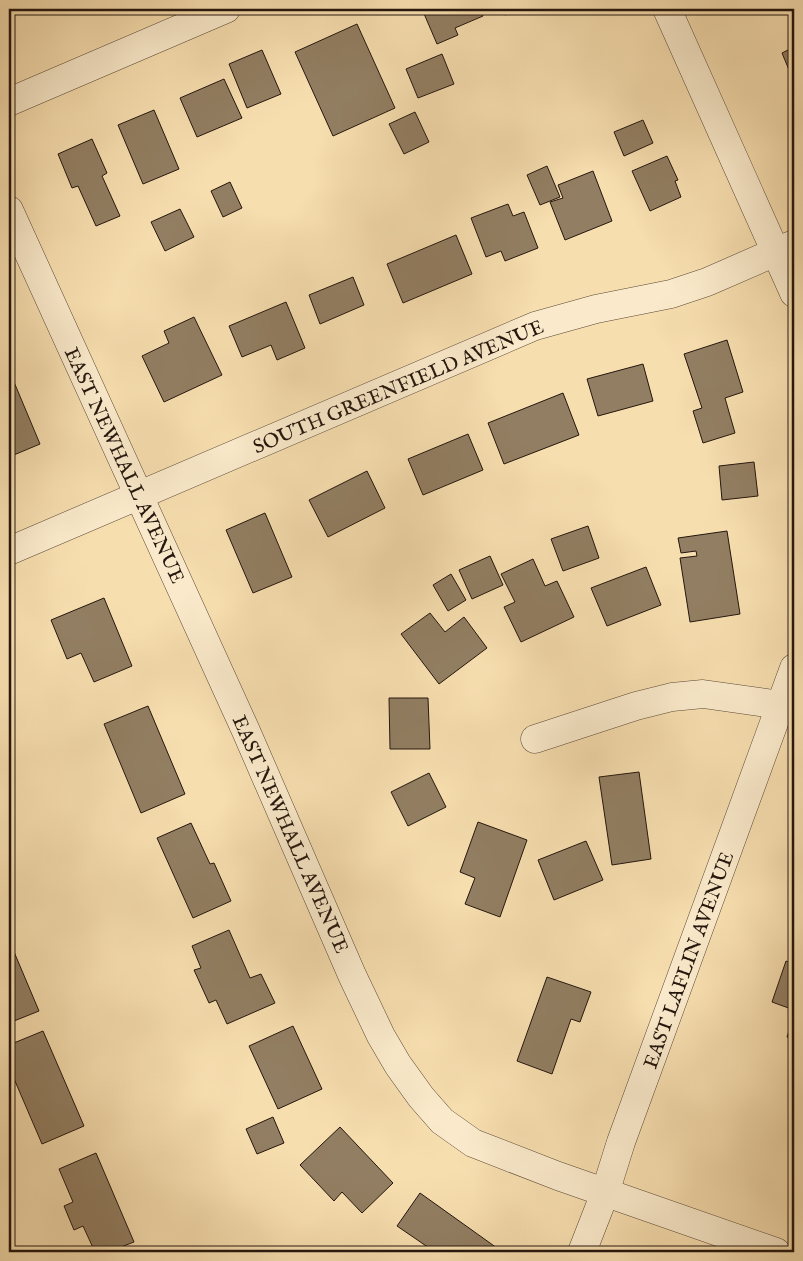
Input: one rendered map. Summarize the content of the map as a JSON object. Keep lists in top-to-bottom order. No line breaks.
{"streets":{"street":["SOUTH GREENFIELD AVENUE","EAST NEWHALL AVENUE","EAST LAFLIN AVENUE"]},"crossings":[["SOUTH GREENFIELD AVENUE","EAST NEWHALL AVENUE"],["EAST NEWHALL AVENUE","EAST LAFLIN AVENUE"]]}
